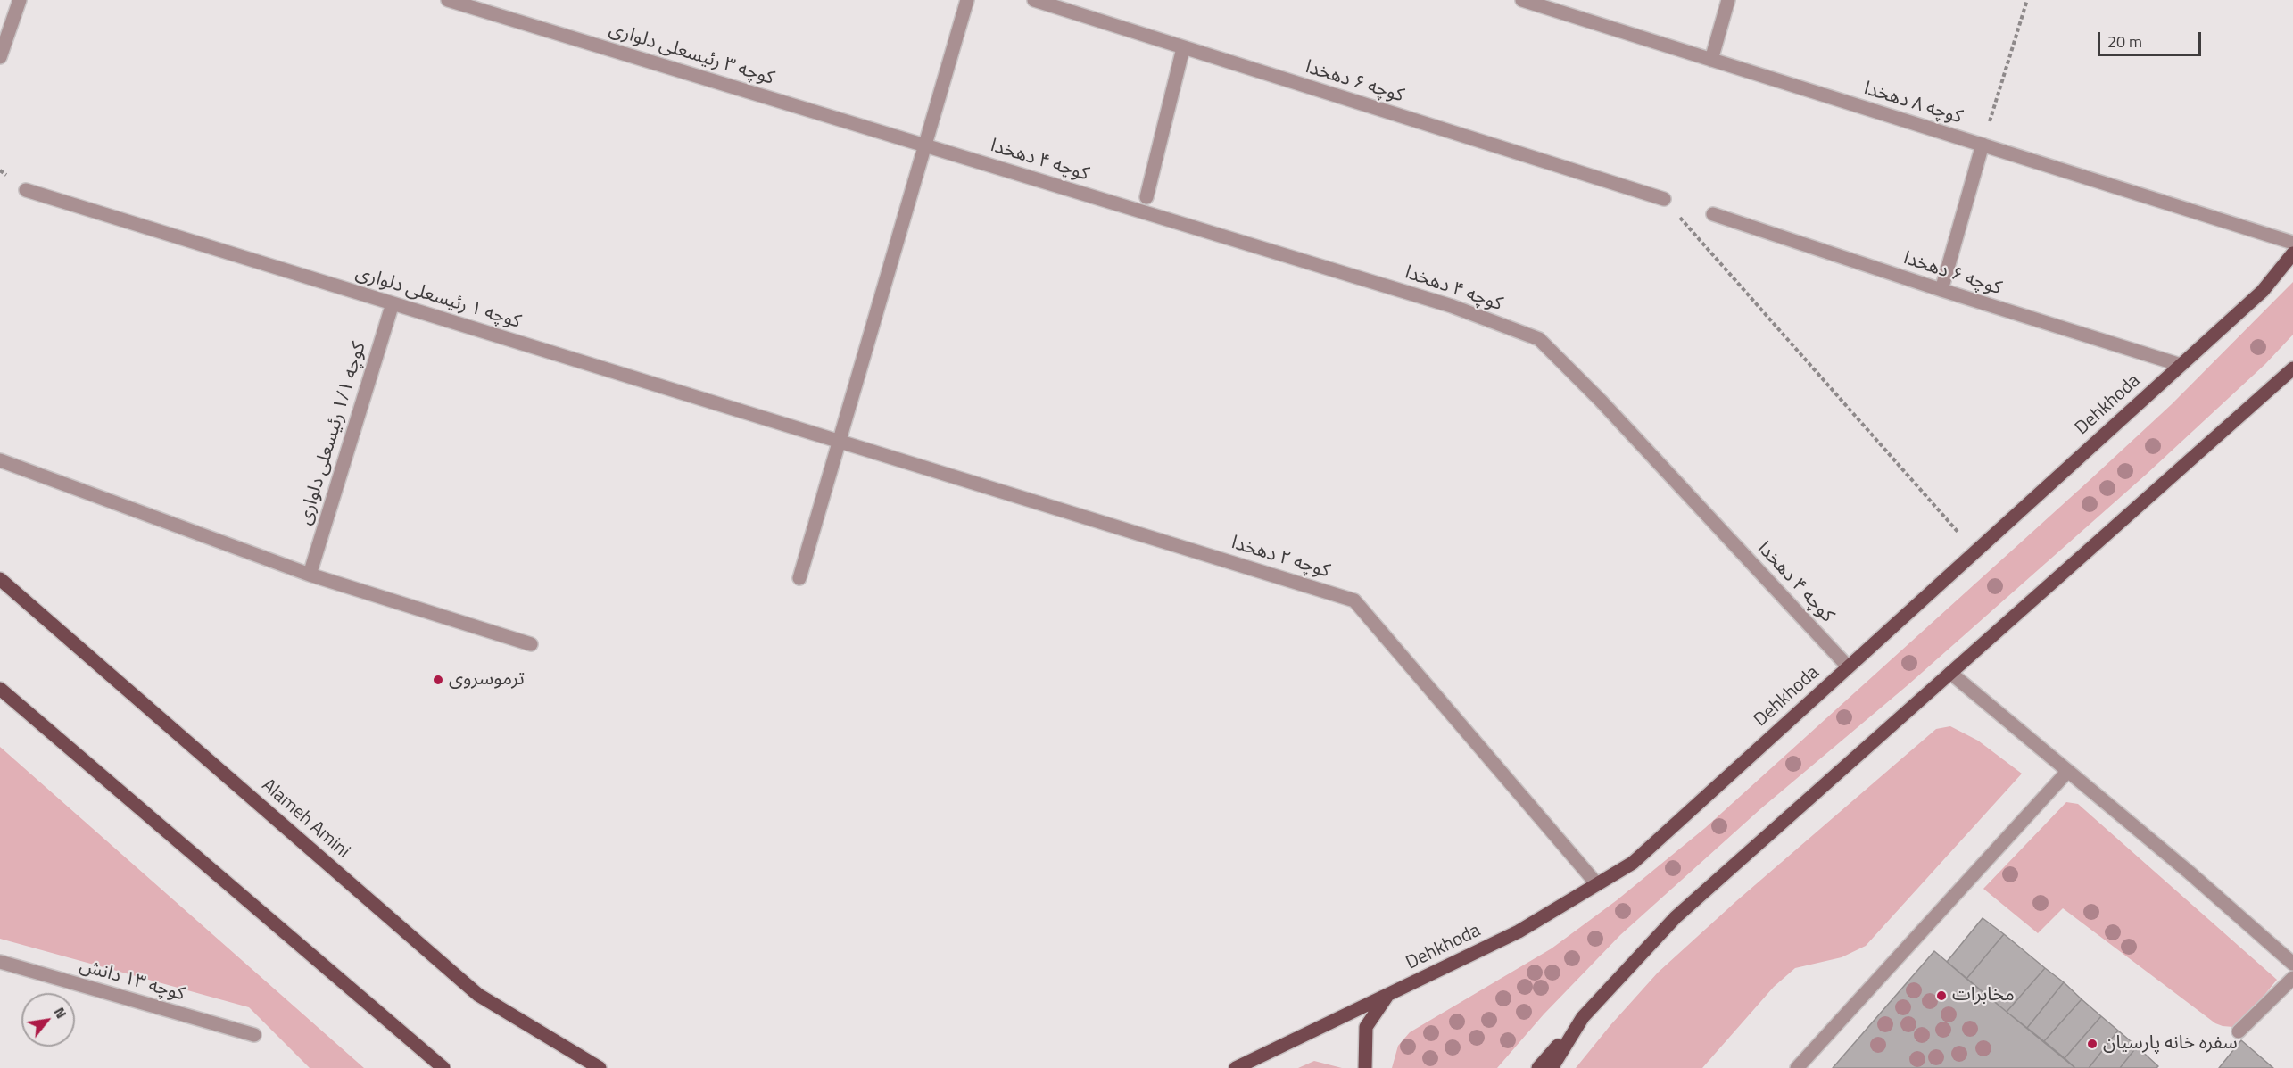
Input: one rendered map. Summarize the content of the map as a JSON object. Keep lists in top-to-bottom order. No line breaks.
{"streets":{"main road":["Dehkhoda","Alameh Amini"],"street":["کوچه ۳ رئیسعلی دلواری","کوچه ۶ دهخدا","کوچه ۸ دهخدا","کوچه ۴ دهخدا","کوچه ۱ رئیسعلی دلواری","کوچه ۱/۱ رئیسعلی دلواری","کوچه ۲ دهخدا","کوچه ۱۳ دانش"]},"crossings":[["کوچه ۳ رئیسعلی دلواری","کوچه ۴ دهخدا"],["کوچه ۶ دهخدا","Dehkhoda"],["کوچه ۴ دهخدا","Dehkhoda"],["کوچه ۱ رئیسعلی دلواری","کوچه ۱/۱ رئیسعلی دلواری"],["کوچه ۱ رئیسعلی دلواری","کوچه ۲ دهخدا"],["Dehkhoda","کوچه ۲ دهخدا"]],"places":["ترموسروی","مخابرات","سفره خانه پارسیان"],"scale_bar":"20 m","north":"top right"}
